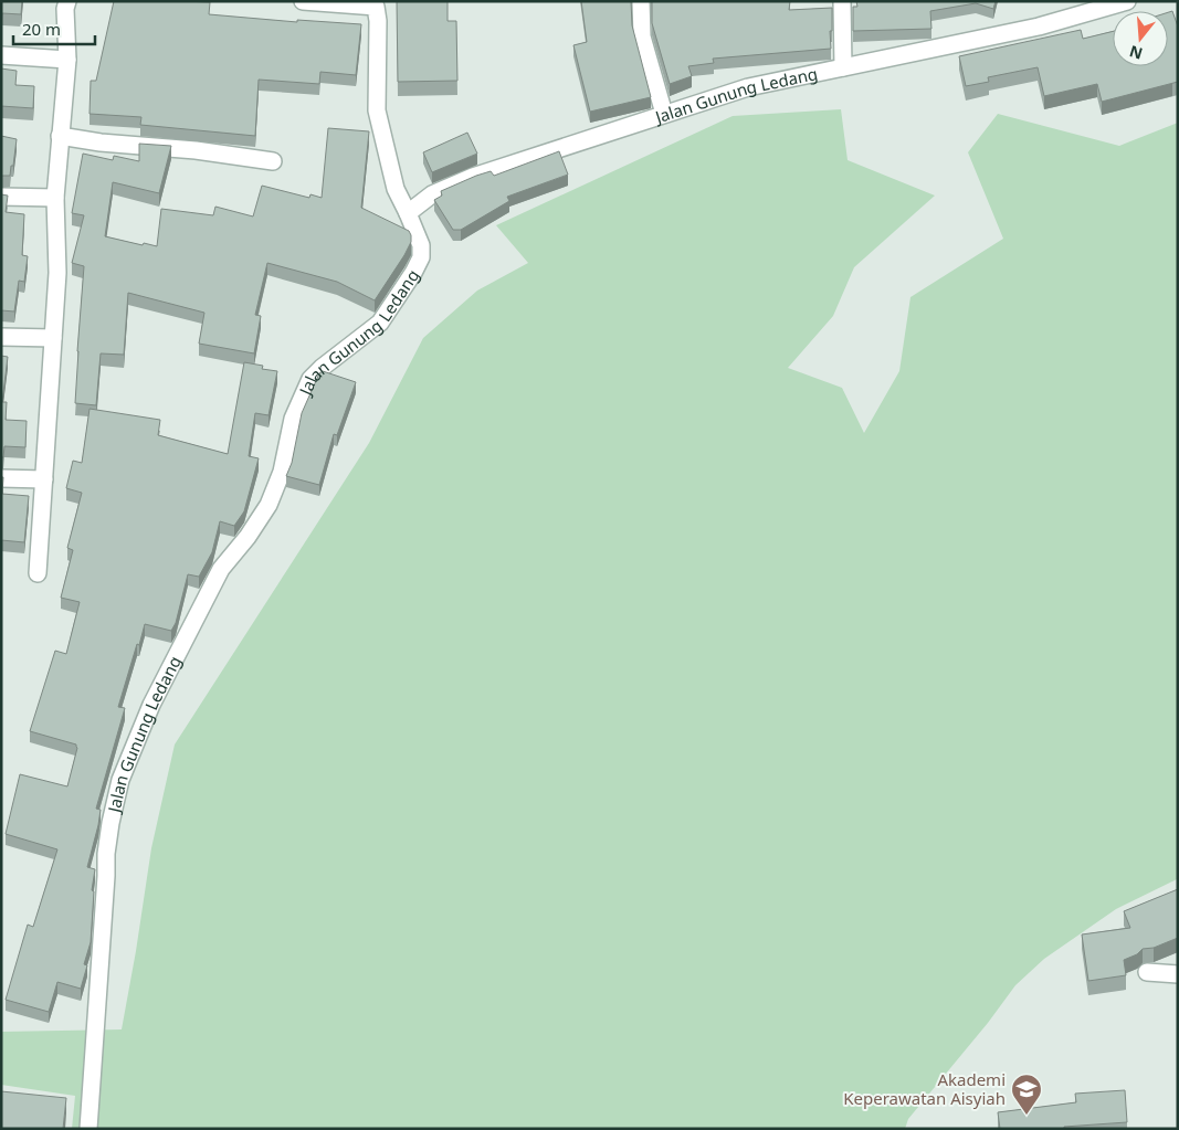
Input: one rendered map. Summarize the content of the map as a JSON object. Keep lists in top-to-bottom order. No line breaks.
{"streets":{"street":["Jalan Gunung Ledang"]},"places":{"school or university":["Akademi Keperawatan Aisyiah"]},"scale_bar":"20 m","north":"bottom"}
